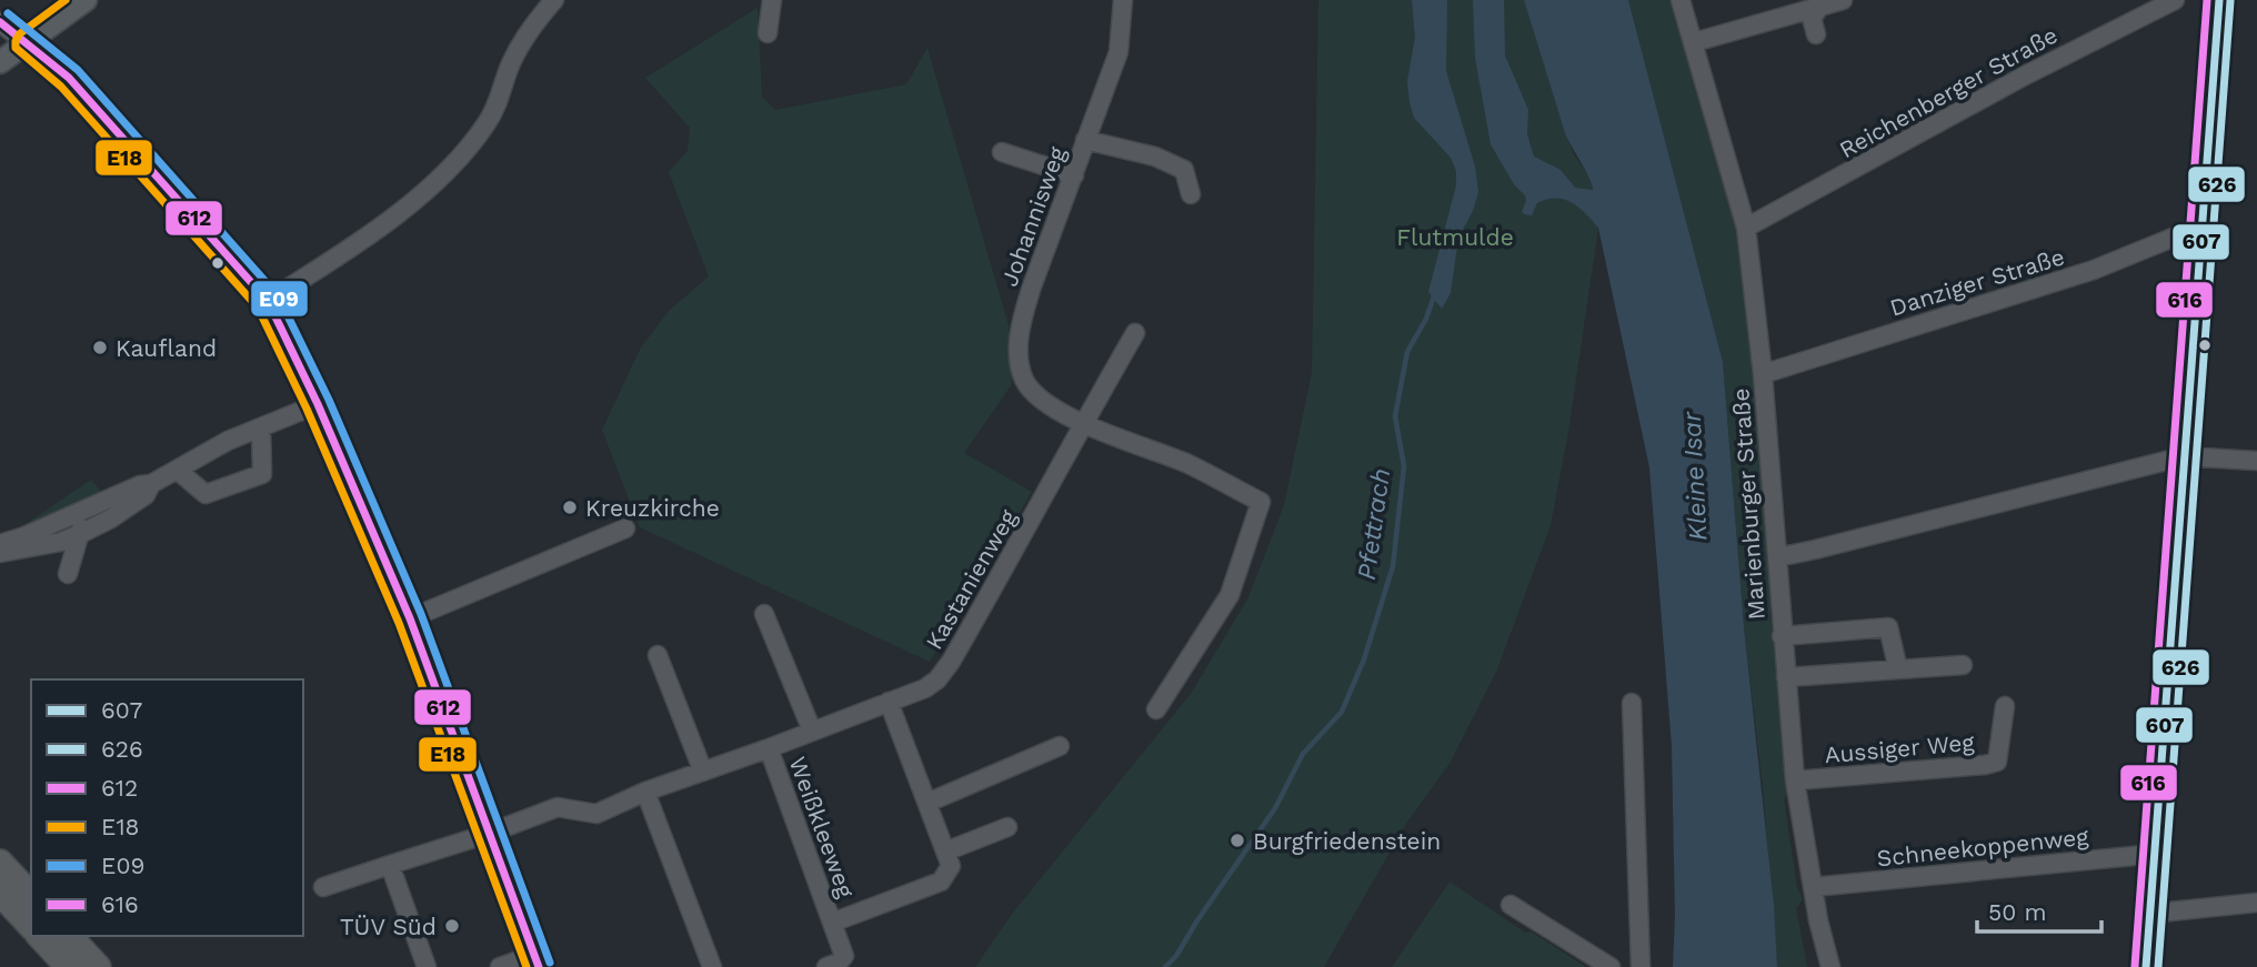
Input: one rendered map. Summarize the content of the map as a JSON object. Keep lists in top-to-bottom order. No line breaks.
{"streets":{"street":["Reichenberger Straße","Johannisweg","Danziger Straße","Marienburger Straße","Kastanienweg","Aussiger Weg","Weißkleeweg","Schneekoppenweg"]},"crossings":[["Reichenberger Straße","Marienburger Straße"],["Johannisweg","Kastanienweg"],["Danziger Straße","Marienburger Straße"],["Marienburger Straße","Aussiger Weg"],["Marienburger Straße","Schneekoppenweg"],["Kastanienweg","Weißkleeweg"]],"water":["Kleine Isar","Pfettrach"],"parks":["Flutmulde"],"places":["Kaufland","Kreuzkirche","Burgfriedenstein","TÜV Süd"],"lines":["transit line 607","transit line E18","transit line 616","transit line 626","transit line E09","transit line 612"],"legend":["607","626","612","E18","E09","616"],"scale_bar":"50 m"}
